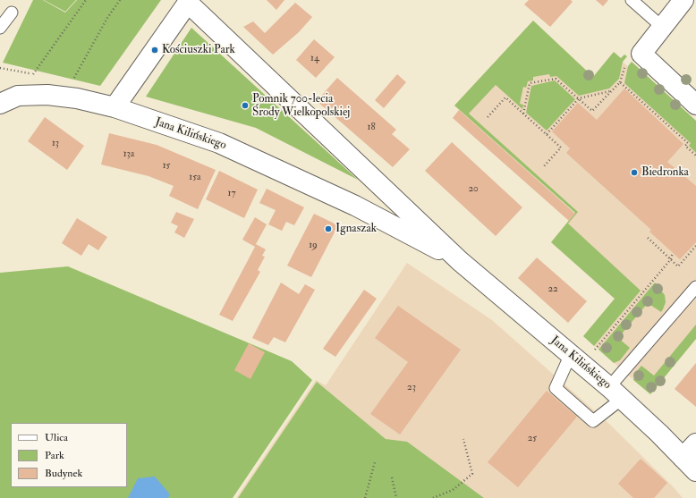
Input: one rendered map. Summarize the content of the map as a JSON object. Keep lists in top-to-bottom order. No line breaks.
{"streets":{"street":["Jana Kilińskiego"]},"places":["Kościuszki Park","Pomnik 700-lecia Środy Wielkopolskiej","Biedronka","Ignaszak"],"house_numbers":["14","18","13","13a","15","15a","20","17","19","22","23","25"],"legend":["Ulica","Park","Budynek"]}
